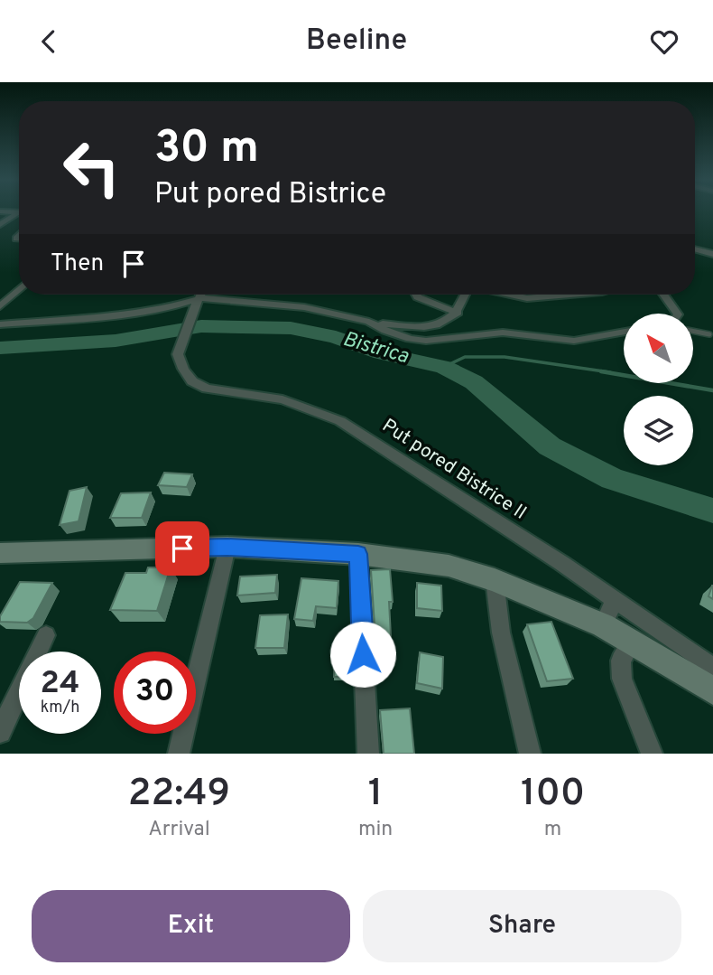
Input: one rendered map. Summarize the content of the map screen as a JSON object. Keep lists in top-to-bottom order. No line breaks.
{"streets":{"street":["Put pored Bistrice II"]},"water":["Bistrica"],"north":"top left","page":{"header":"Beeline","turn":["30 m","Put pored Bistrice"],"then":"Then","speed":"24 km/h","limit":"30","eta":["22:49","Arrival","1","min","100","m"],"buttons":["Exit","Share"]}}
